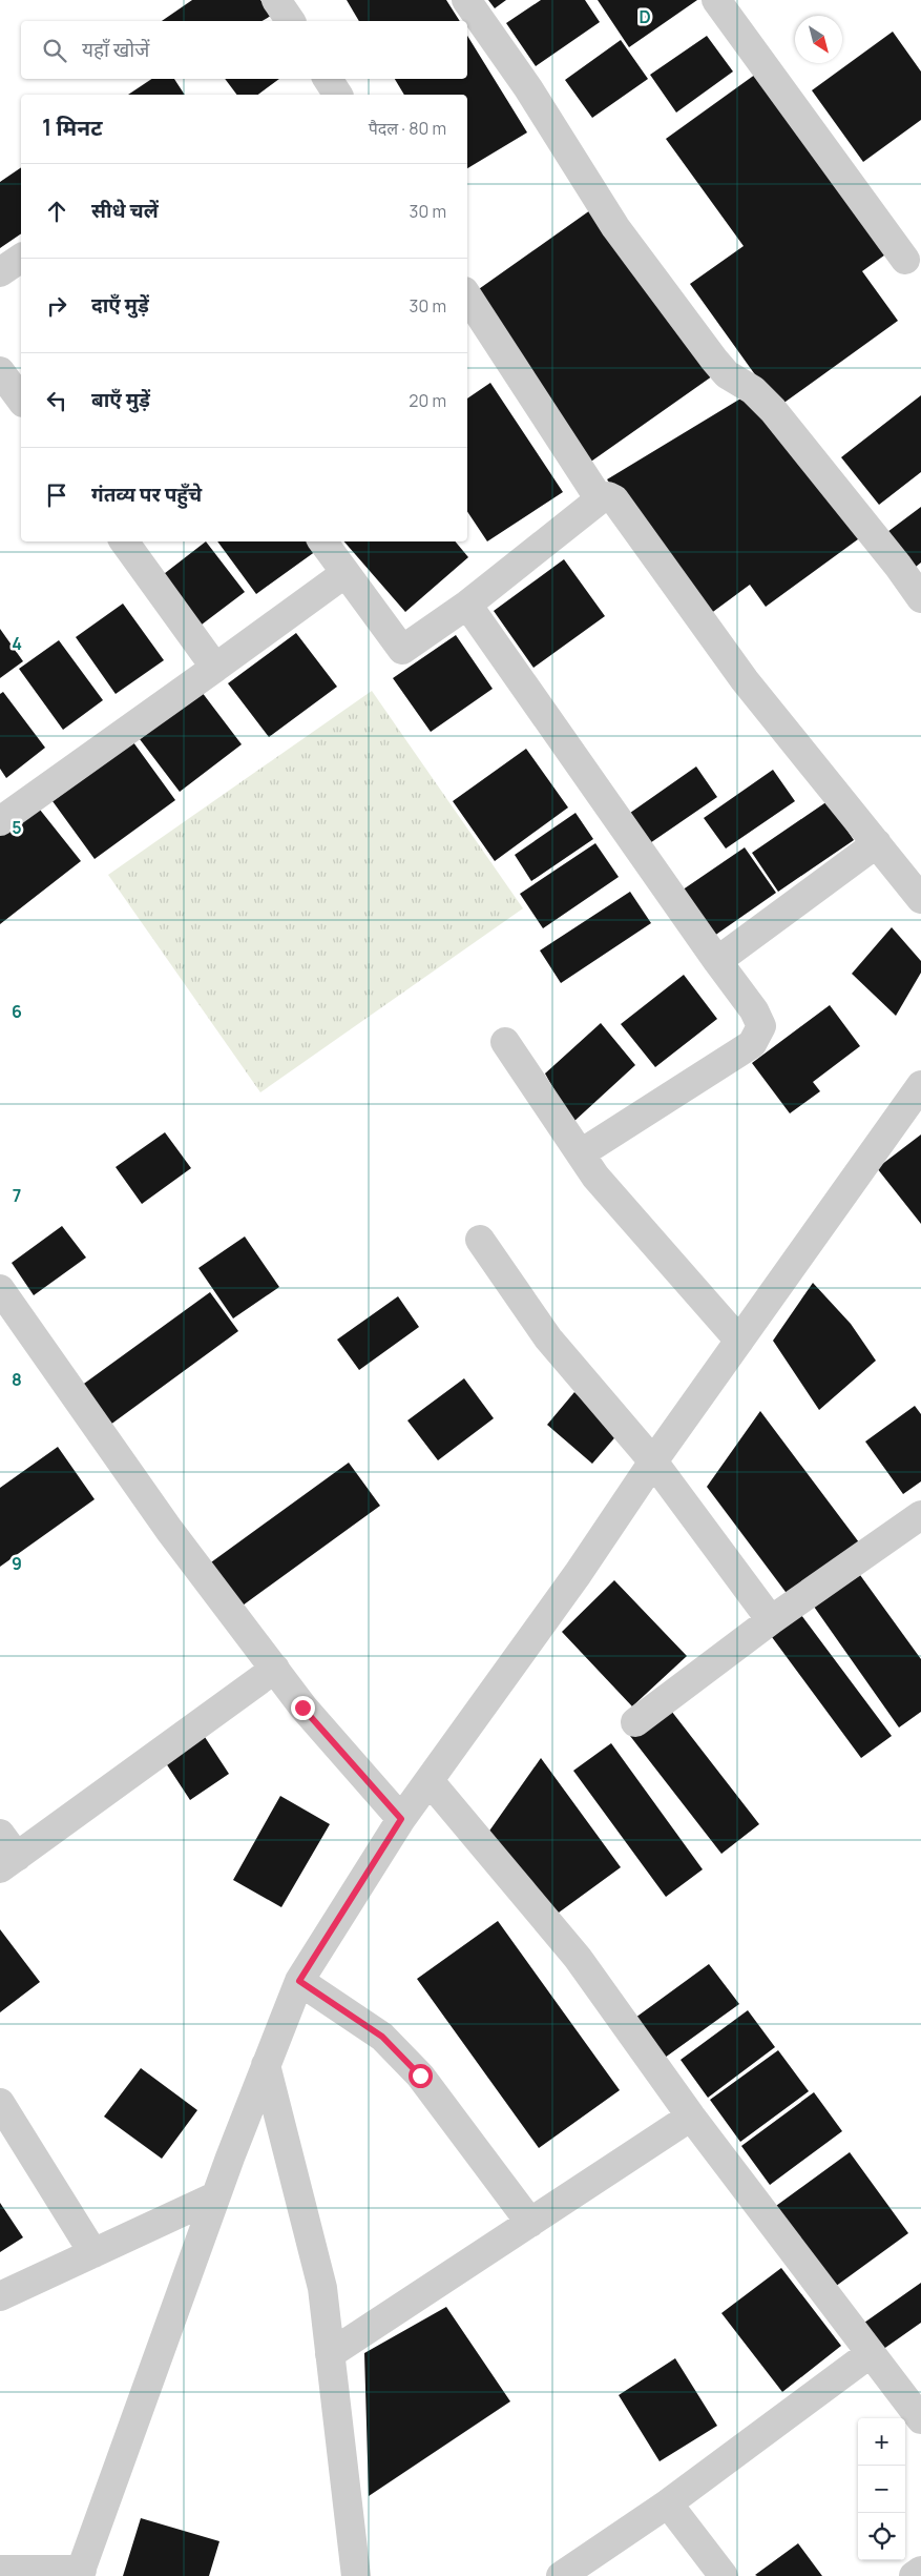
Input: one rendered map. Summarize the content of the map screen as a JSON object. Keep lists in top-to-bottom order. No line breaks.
{"north":"bottom right","page":{"search":"यहाँ खोजें","heading":["1 मिनट","पैदल · 80 m"],"list":[["सीधे चलें","30 m"],["दाएँ मुड़ें","30 m"],["बाएँ मुड़ें","20 m"],"गंतव्य पर पहुँचे"],"map_buttons":["+","−"]},"grid":{"columns":["D"],"rows":["4","5","6","7","8","9"]}}
